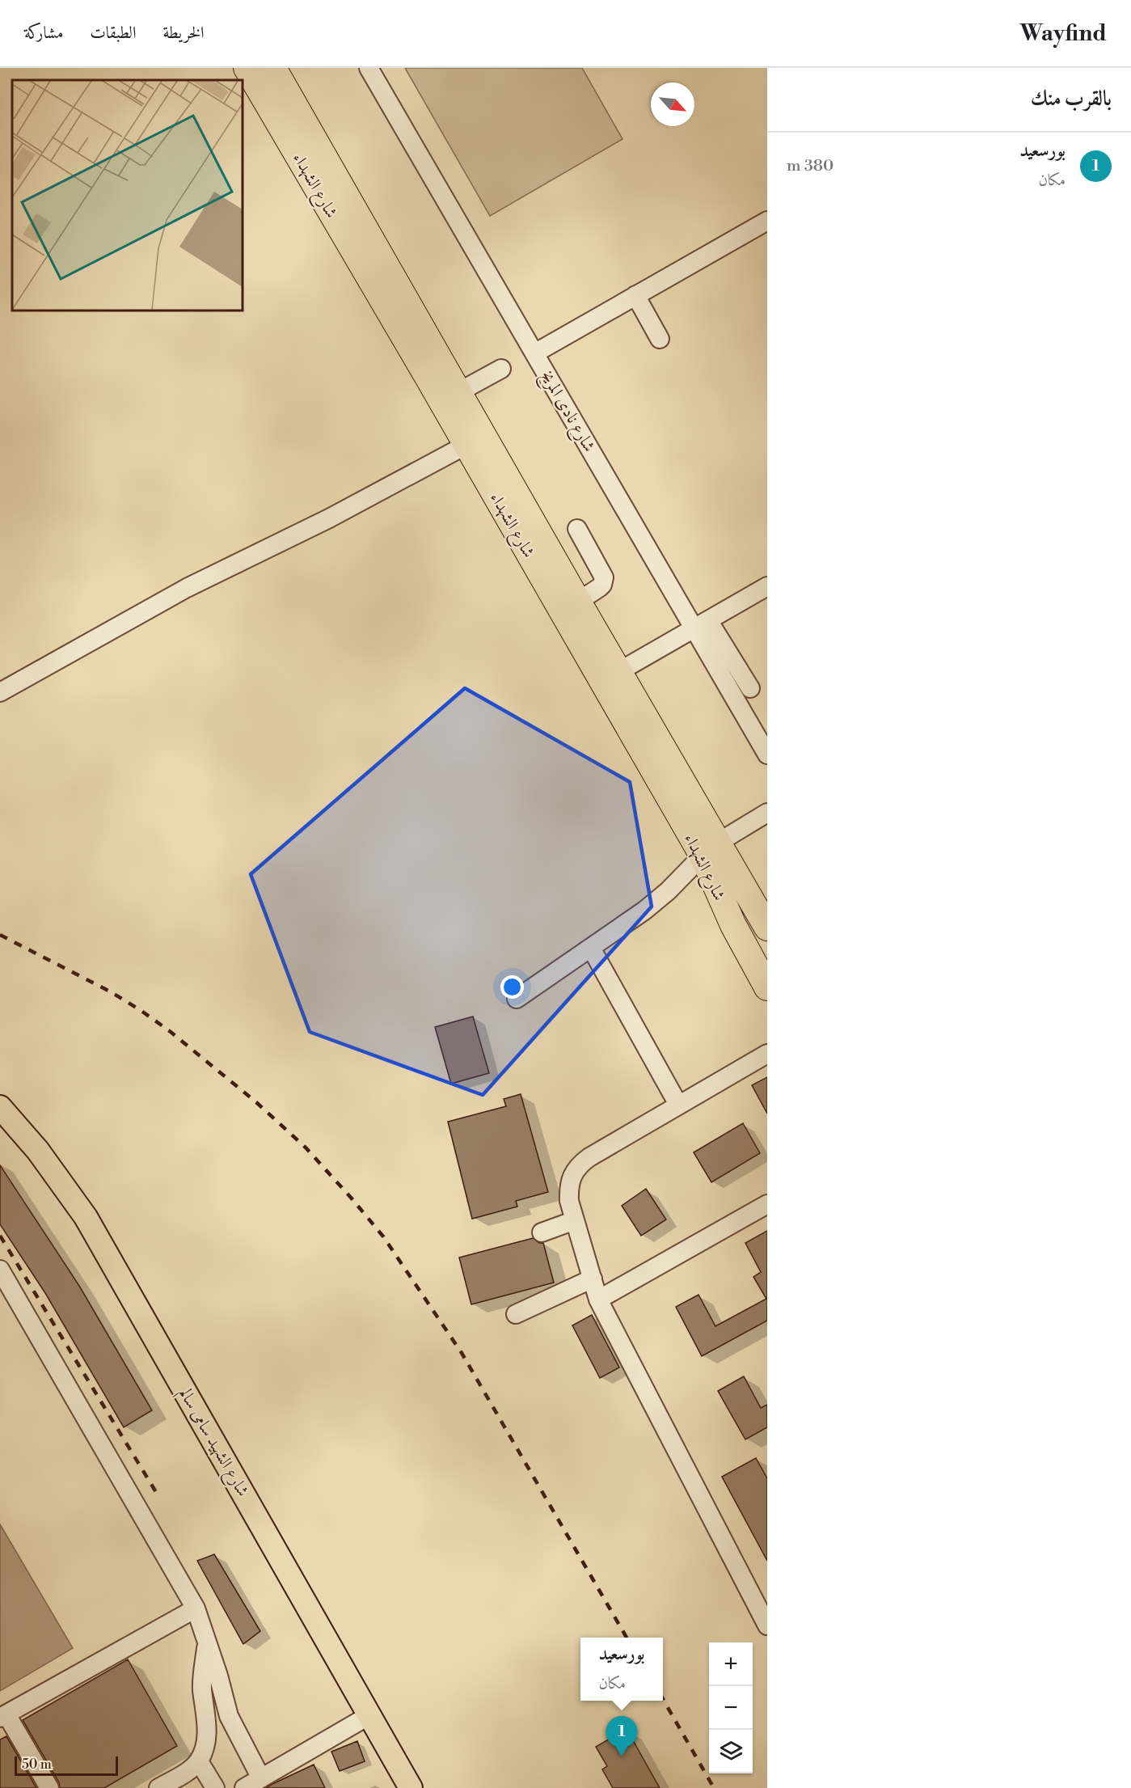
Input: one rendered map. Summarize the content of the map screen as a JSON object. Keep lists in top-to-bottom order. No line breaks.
{"streets":{"highway":["شارع الشهداء"],"main road":["شارع الشهيد سامى سالم"],"street":["شارع نادى المريخ"]},"scale_bar":"50 m","north":"bottom right","page":{"header":"Wayfind","nav":["الخريطة","الطبقات","مشاركة"],"heading":"بالقرب منك","list":[{"mark":"1","name":"بورسعيد","note":"مكان","value":"380 m"}],"popup":["بورسعيد","مكان"],"map_buttons":["+","−"],"pins":"1","scale":"50 m"}}
